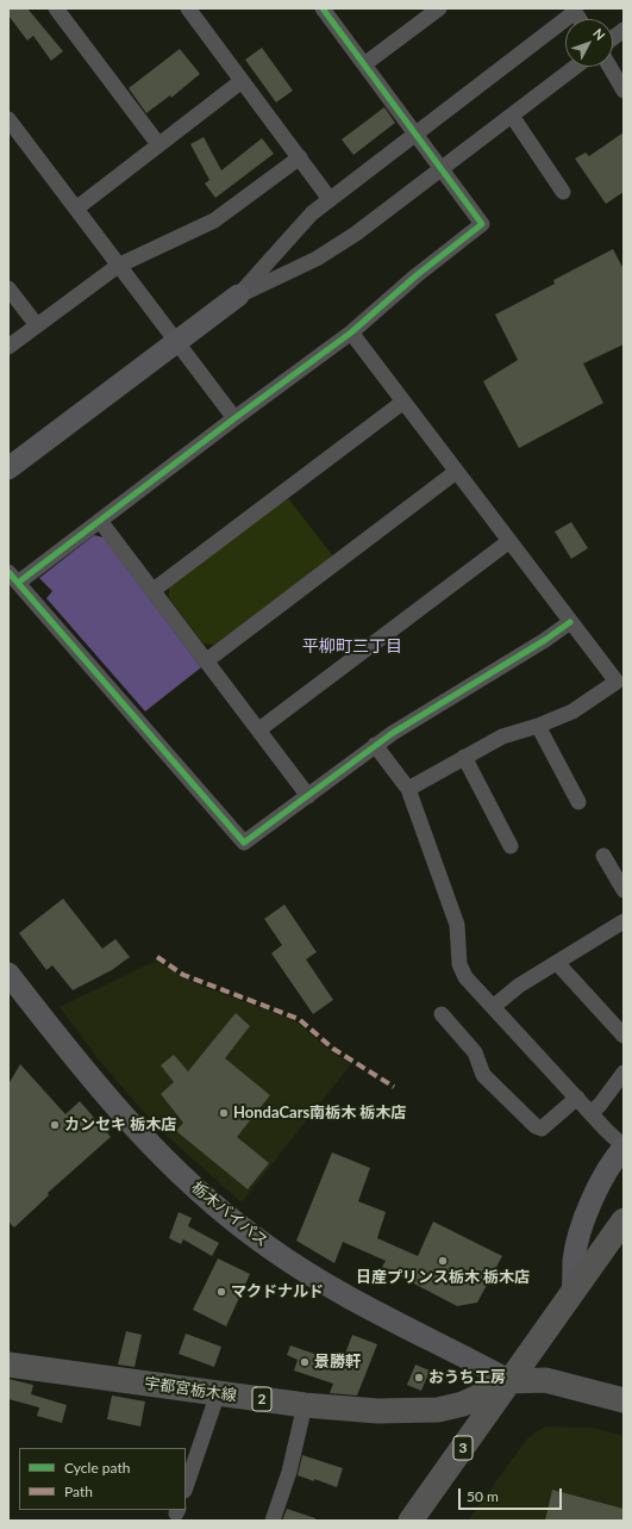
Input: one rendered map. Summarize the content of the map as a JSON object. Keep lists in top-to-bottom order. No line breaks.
{"streets":{"main road":["栃木バイパス","宇都宮栃木線","2","3"]},"crossings":[["栃木バイパス","宇都宮栃木線"],["栃木バイパス","3"],["宇都宮栃木線","3"]],"districts":["平柳町三丁目"],"places":["HondaCars南栃木 栃木店","カンセキ 栃木店","日産プリンス栃木 栃木店","マクドナルド","景勝軒","おうち工房"],"legend":["Cycle path","Path"],"scale_bar":"50 m","north":"top right"}
